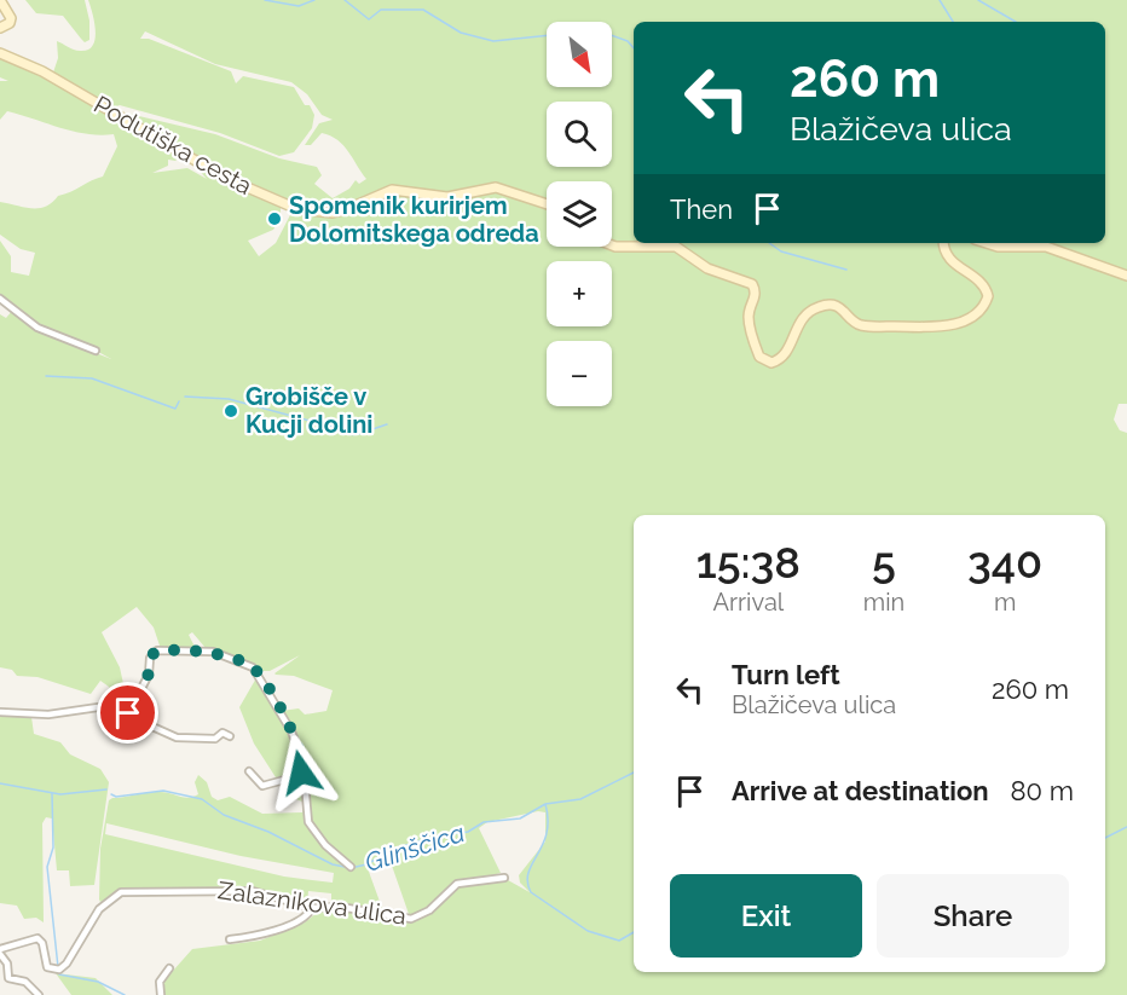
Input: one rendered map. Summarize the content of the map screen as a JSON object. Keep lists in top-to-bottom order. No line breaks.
{"streets":{"street":["Podutiška cesta","Zalaznikova ulica"]},"water":["Glinščica"],"places":["Spomenik kurirjem Dolomitskega odreda","Grobišče v Kucji dolini"],"north":"bottom right","page":{"map_buttons":["+","−"],"turn":["260 m","Blažičeva ulica"],"then":"Then","eta":["15:38","Arrival","5","min","340","m"],"list":[{"name":"Turn left","note":"Blažičeva ulica","value":"260 m"},{"name":"Arrive at destination","value":"80 m"}],"buttons":["Exit","Share"]}}
